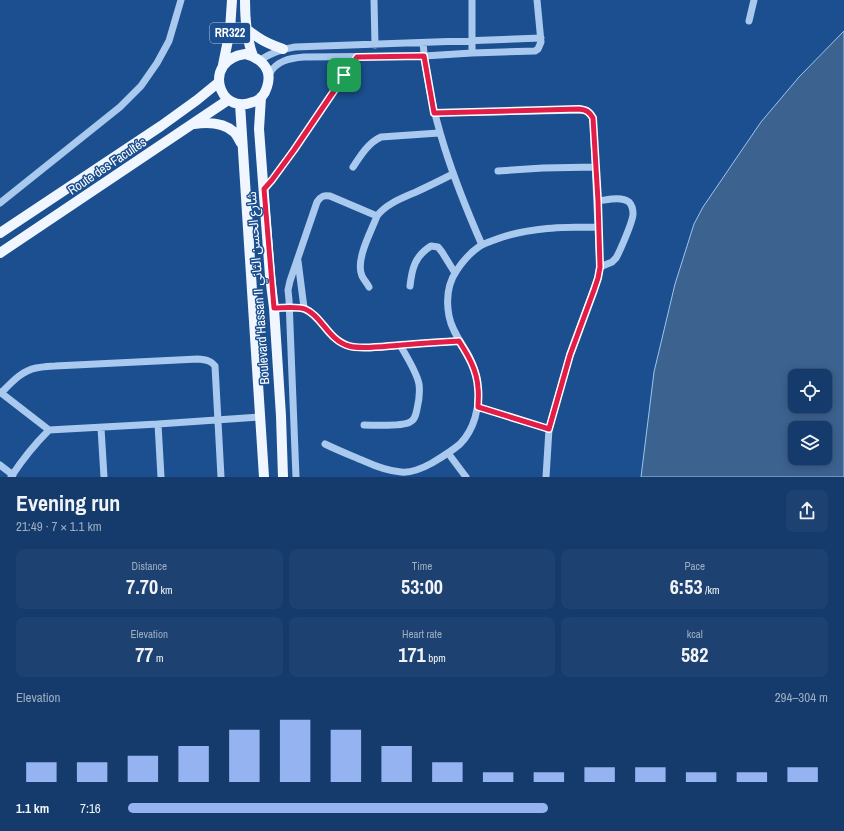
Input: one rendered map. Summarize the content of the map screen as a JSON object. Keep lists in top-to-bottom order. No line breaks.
{"streets":{"main road":["RR322","Route des Facultés","Boulevard Hassan II شارع الحسن الثاني"]},"crossings":[["RR322","Route des Facultés"],["RR322","Boulevard Hassan II شارع الحسن الثاني"],["Route des Facultés","Boulevard Hassan II شارع الحسن الثاني"]],"page":{"heading":["Evening run","21:49 · 7 × 1.1 km"],"stats":[["Distance","7.70 km"],["Time","53:00"],["Pace","6:53 /km"],["Elevation","77 m"],["Heart rate","171 bpm"],["kcal","582"]],"chart":["Elevation","294–304 m"],"list":[{"name":"1.1 km","note":"7:16"}]}}
